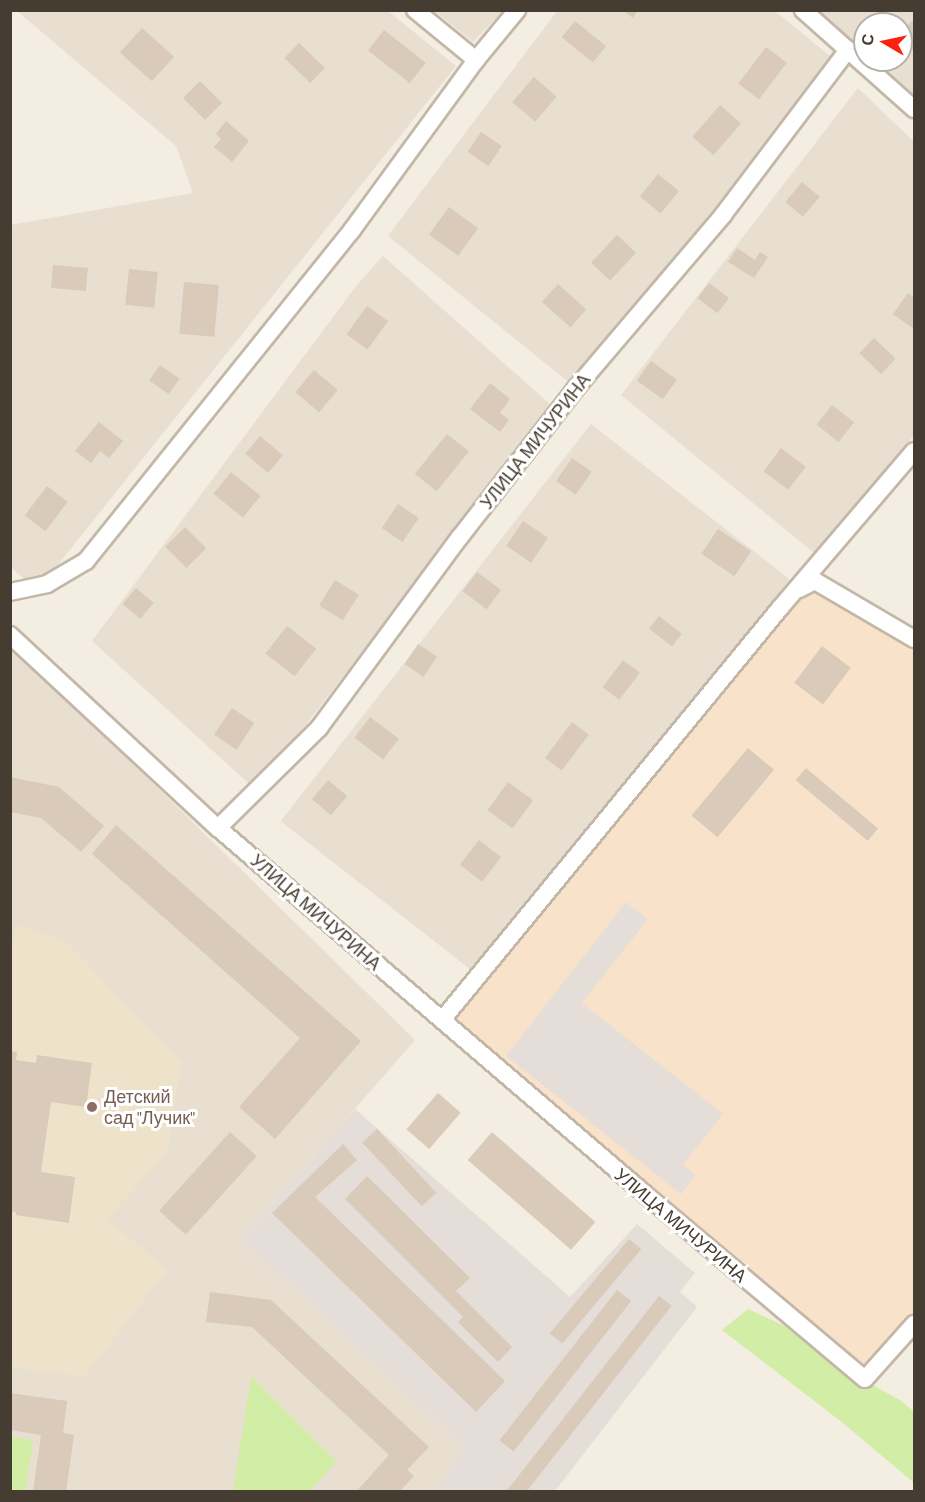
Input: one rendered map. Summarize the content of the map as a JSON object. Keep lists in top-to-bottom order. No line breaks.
{"streets":{"street":["УЛИЦА МИЧУРИНА"]},"places":["Детский сад \"Лучик\""],"north":"left"}
